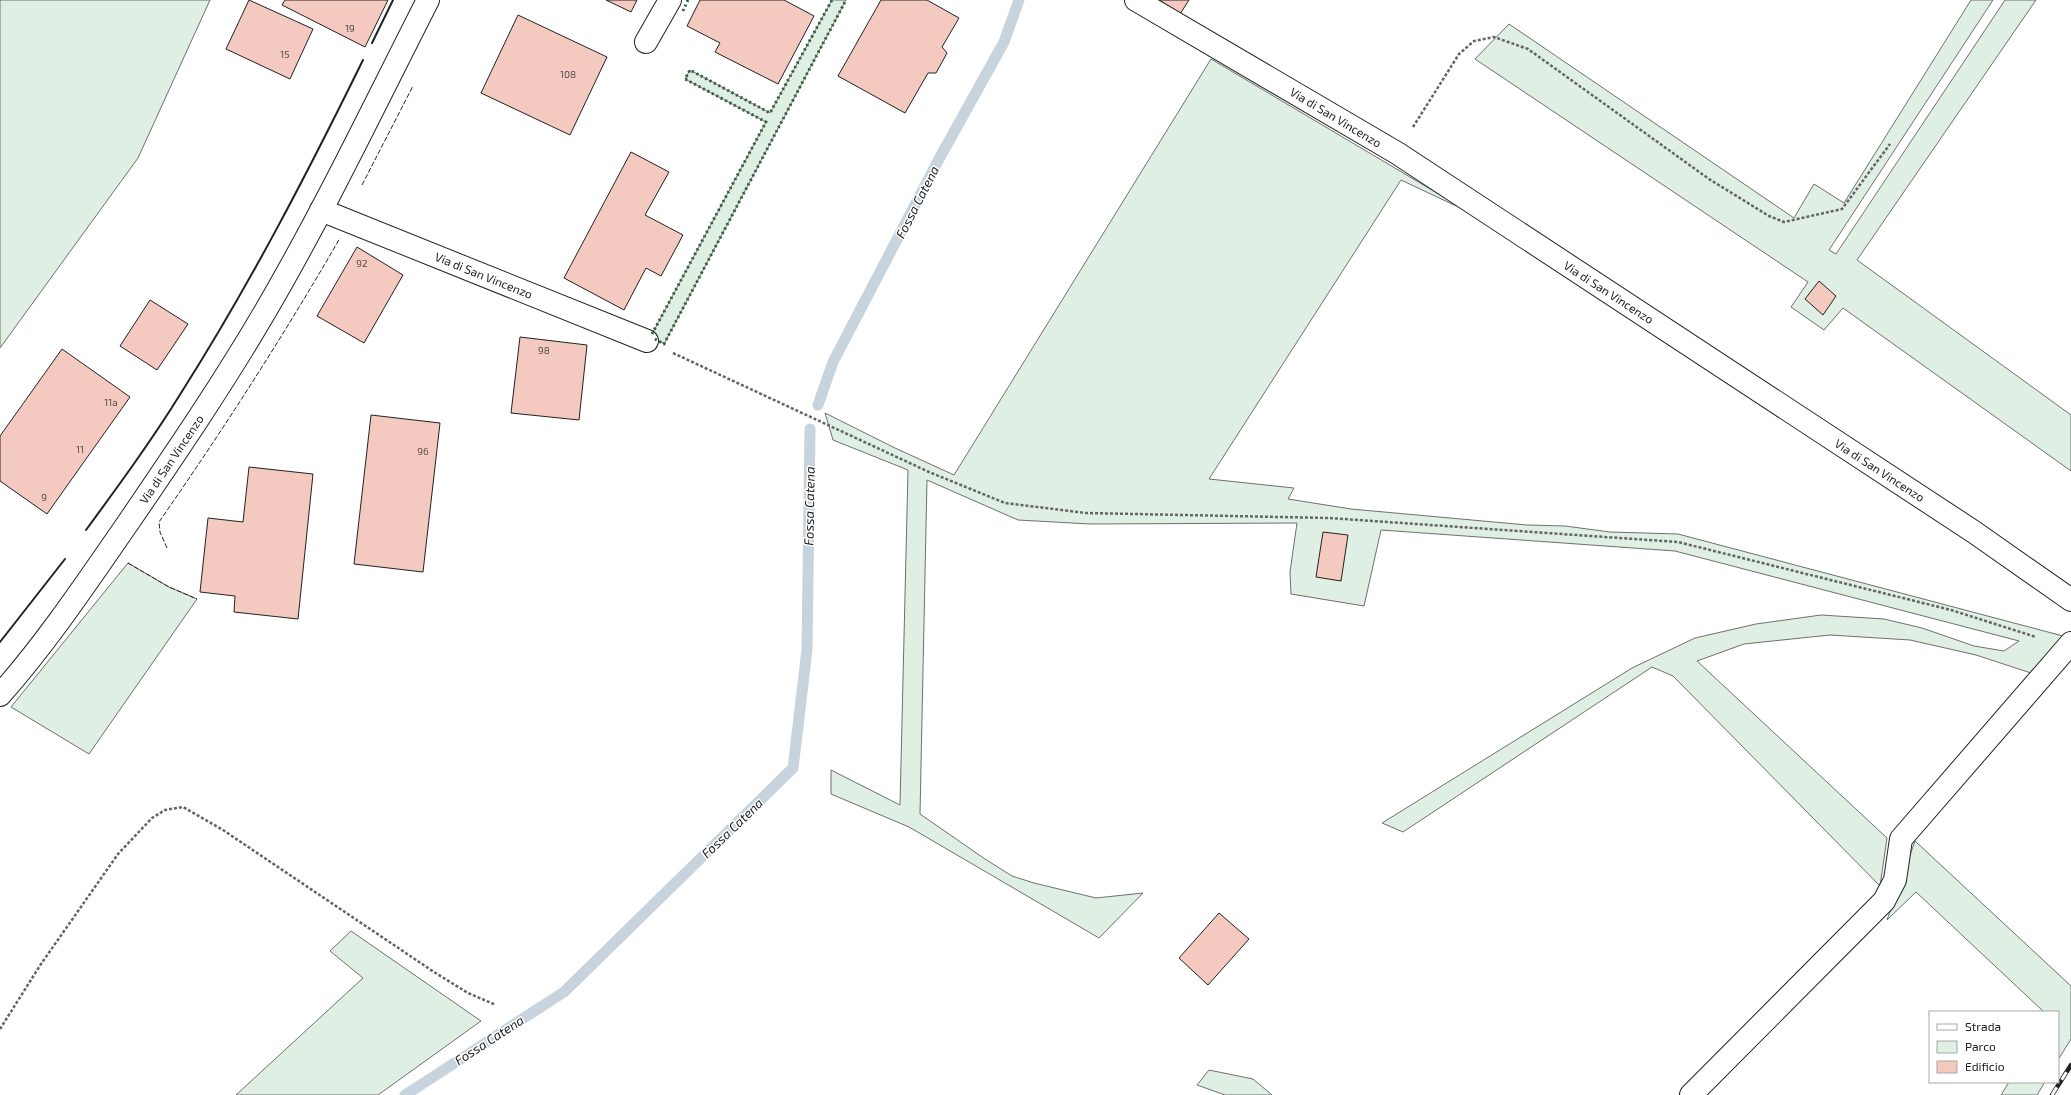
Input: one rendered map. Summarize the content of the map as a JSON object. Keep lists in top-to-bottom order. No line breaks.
{"streets":{"street":["Via di San Vincenzo"]},"water":["Fossa Catena"],"house_numbers":["19","15","108","92","98","11a","11","96","9"],"legend":["Strada","Parco","Edificio"]}
